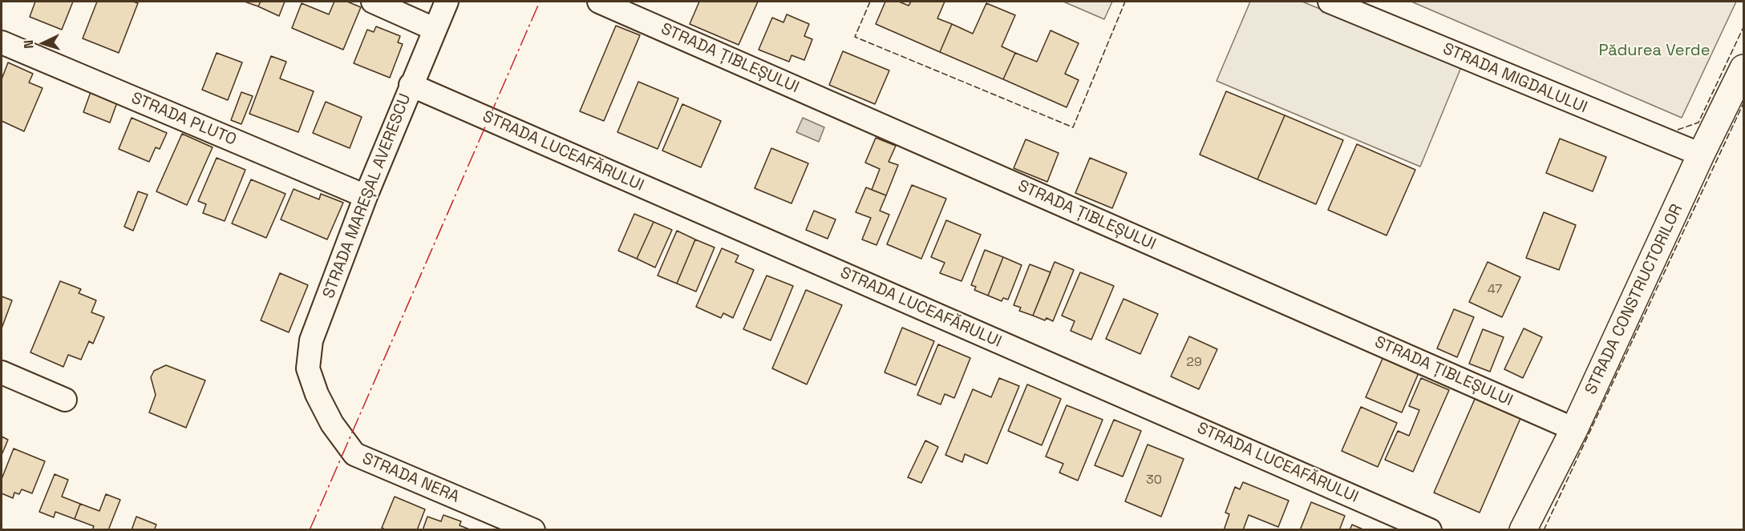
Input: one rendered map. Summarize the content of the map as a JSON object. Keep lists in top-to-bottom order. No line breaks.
{"streets":{"main road":["STRADA CONSTRUCTORILOR"],"street":["STRADA ȚIBLEȘULUI","STRADA MIGDALULUI","STRADA PLUTO","STRADA LUCEAFĂRULUI","STRADA MAREȘAL AVERESCU","STRADA NERA"]},"crossings":[["STRADA ȚIBLEȘULUI","STRADA CONSTRUCTORILOR"],["STRADA MIGDALULUI","STRADA CONSTRUCTORILOR"],["STRADA PLUTO","STRADA MAREȘAL AVERESCU"],["STRADA LUCEAFĂRULUI","STRADA MAREȘAL AVERESCU"],["STRADA MAREȘAL AVERESCU","STRADA NERA"]],"parks":["Pădurea Verde"],"house_numbers":["47","29","30"],"north":"left"}
